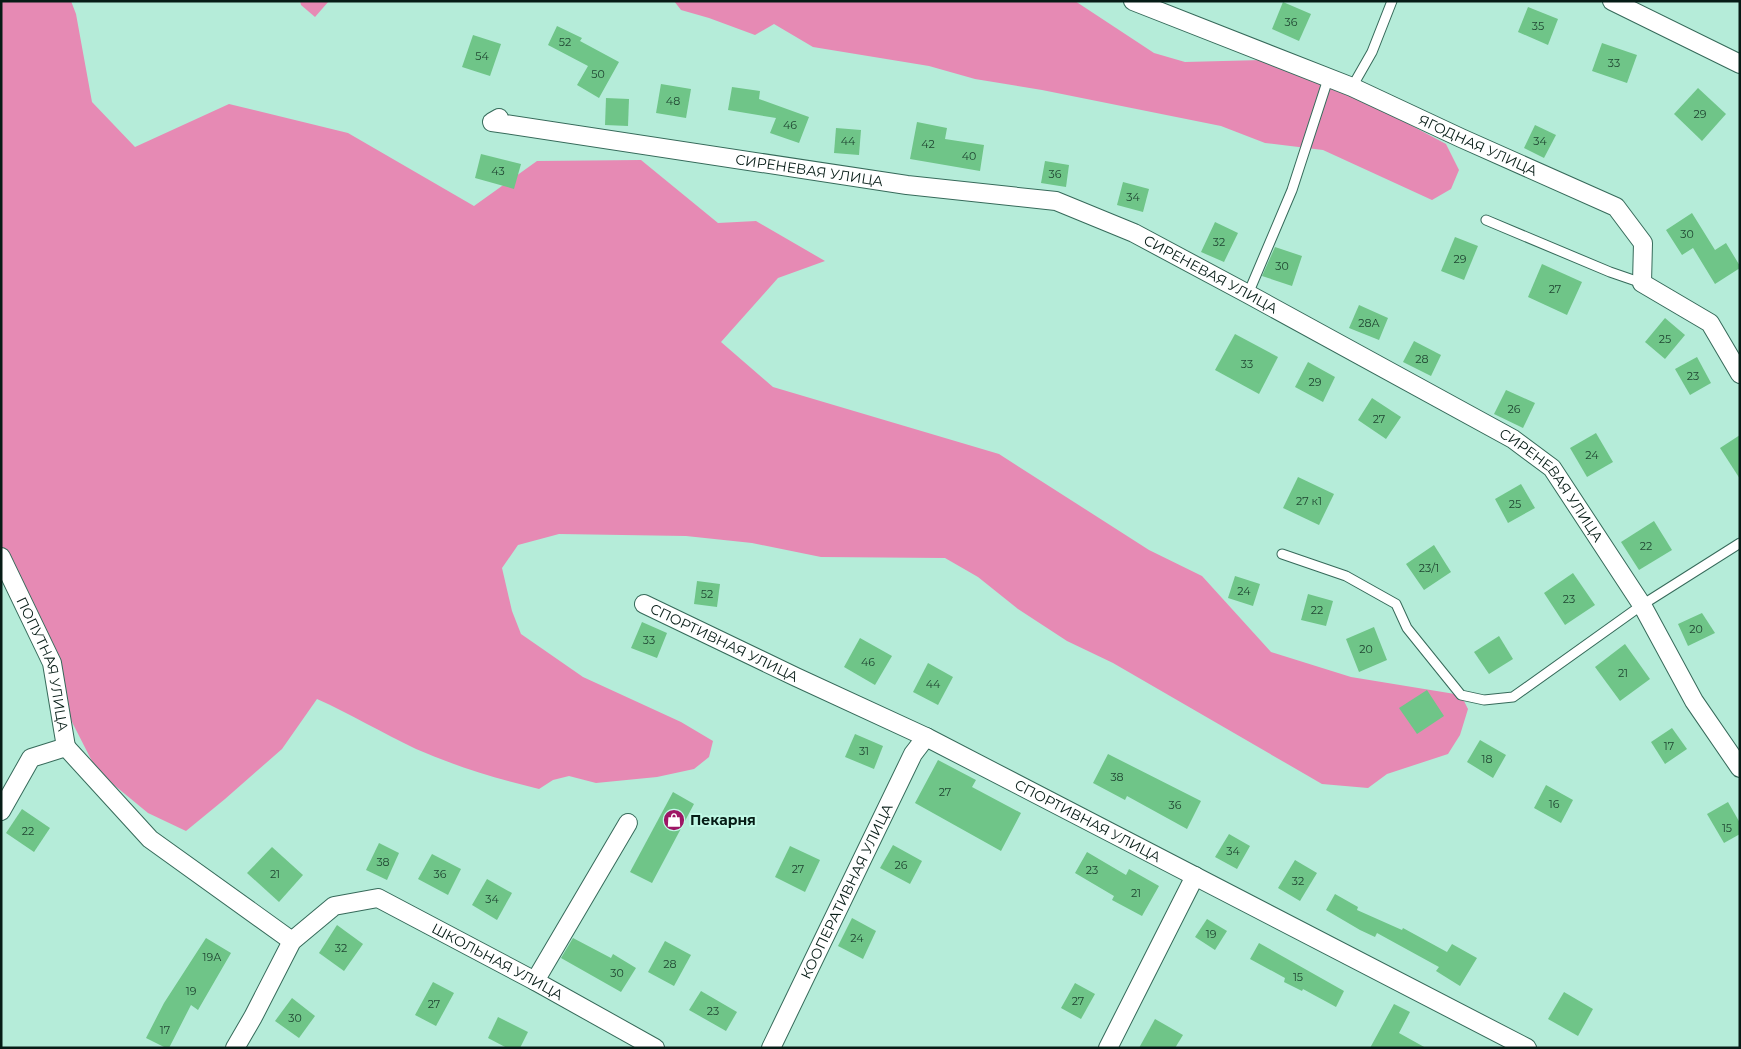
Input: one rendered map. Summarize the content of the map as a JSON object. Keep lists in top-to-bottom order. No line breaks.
{"streets":{"street":["ЯГОДНАЯ УЛИЦА","СИРЕНЕВАЯ УЛИЦА","СПОРТИВНАЯ УЛИЦА","ПОПУТНАЯ УЛИЦА","КООПЕРАТИВНАЯ УЛИЦА","ШКОЛЬНАЯ УЛИЦА"]},"crossings":[["СПОРТИВНАЯ УЛИЦА","КООПЕРАТИВНАЯ УЛИЦА"]],"places":{"shop":["Пекарня"]},"house_numbers":["36","35","52","54","33","50","48","29","46","44","34","42","40","43","36","34","30","32","29","30","27","28А","25","28","33","23","29","26","27","24","27 к1","25","22","23/1","24","52","23","22","20","33","20","46","21","44","17","31","18","38","27","16","36","15","22","34","38","26","27","23","21","36","32","21","34","19","24","32","19А","28","30","15","19","27","27","23","30","17"]}
